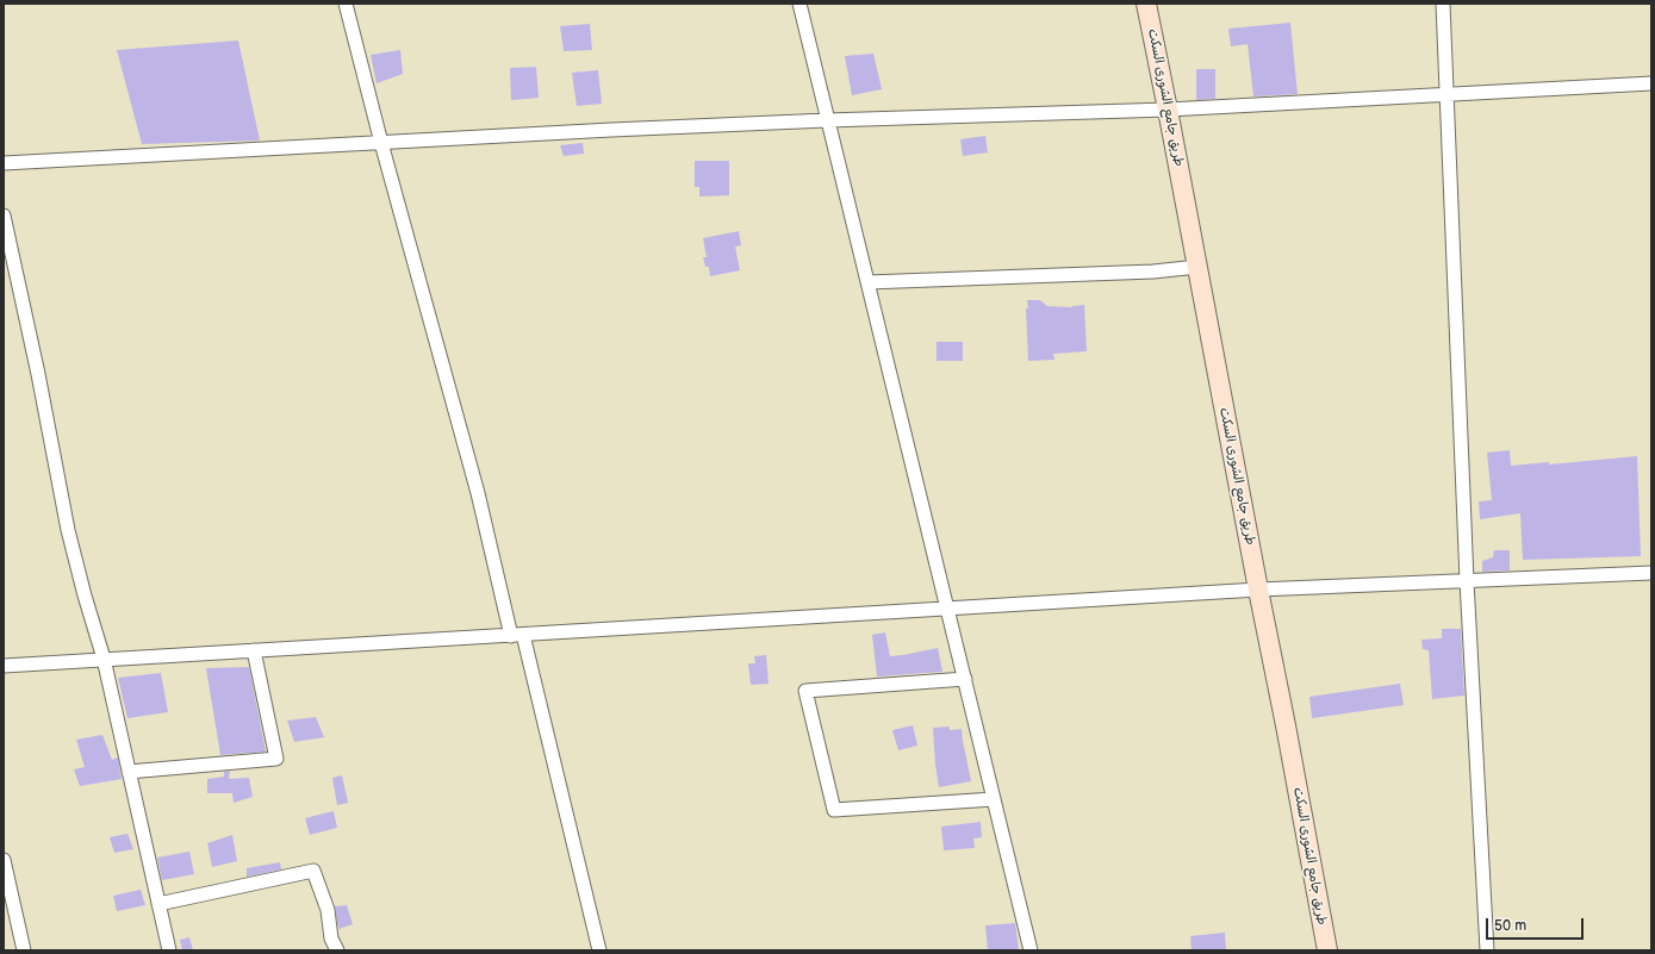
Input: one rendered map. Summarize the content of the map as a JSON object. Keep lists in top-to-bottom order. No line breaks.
{"streets":{"main road":["طريق جامع الشورى السكت"]},"scale_bar":"50 m"}
